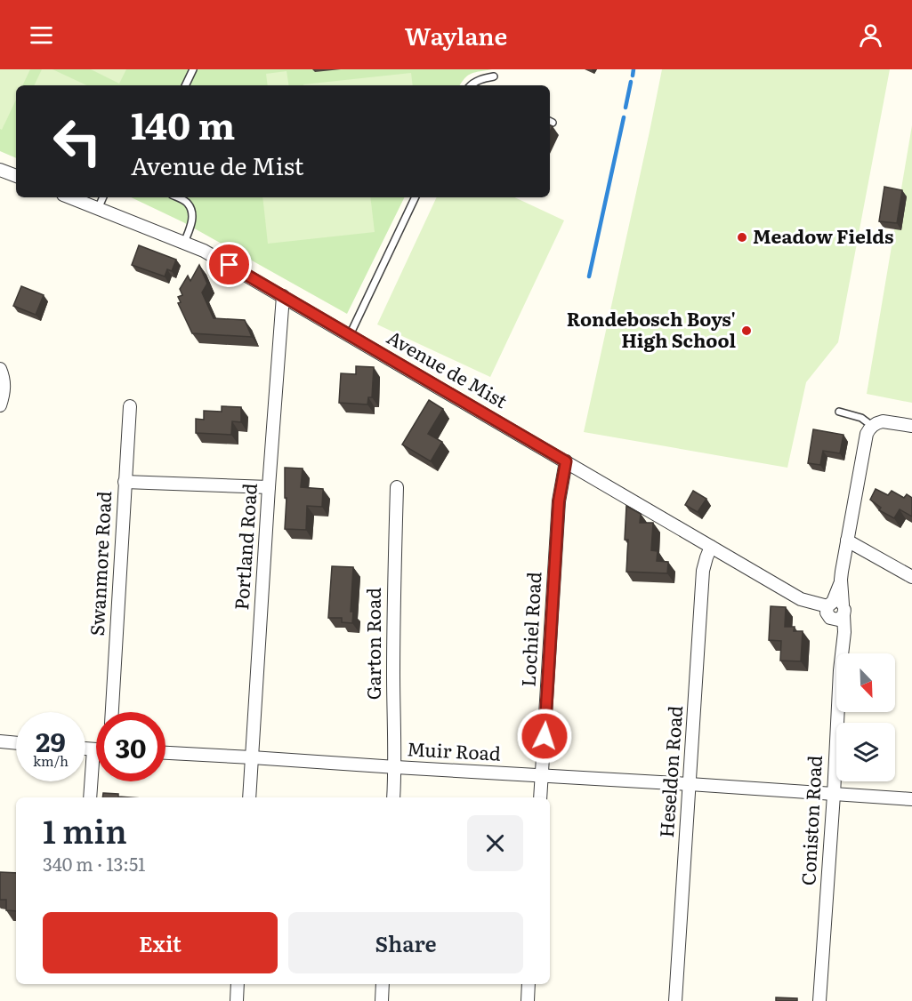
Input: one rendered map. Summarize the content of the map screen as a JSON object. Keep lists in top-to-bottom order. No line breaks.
{"streets":{"street":["Avenue de Mist","Portland Road","Swanmore Road","Lochiel Road","Garton Road","Muir Road","Heseldon Road","Coniston Road"]},"crossings":[["Avenue de Mist","Portland Road"],["Avenue de Mist","Lochiel Road"],["Avenue de Mist","Heseldon Road"],["Avenue de Mist","Coniston Road"],["Portland Road","Muir Road"],["Lochiel Road","Muir Road"],["Garton Road","Muir Road"],["Muir Road","Heseldon Road"],["Muir Road","Coniston Road"]],"places":["Meadow Fields","Rondebosch Boys' High School"],"north":"bottom right","page":{"header":"Waylane","turn":["140 m","Avenue de Mist"],"speed":"29 km/h","limit":"30","heading":["1 min","340 m · 13:51"],"buttons":["Exit","Share"]}}
